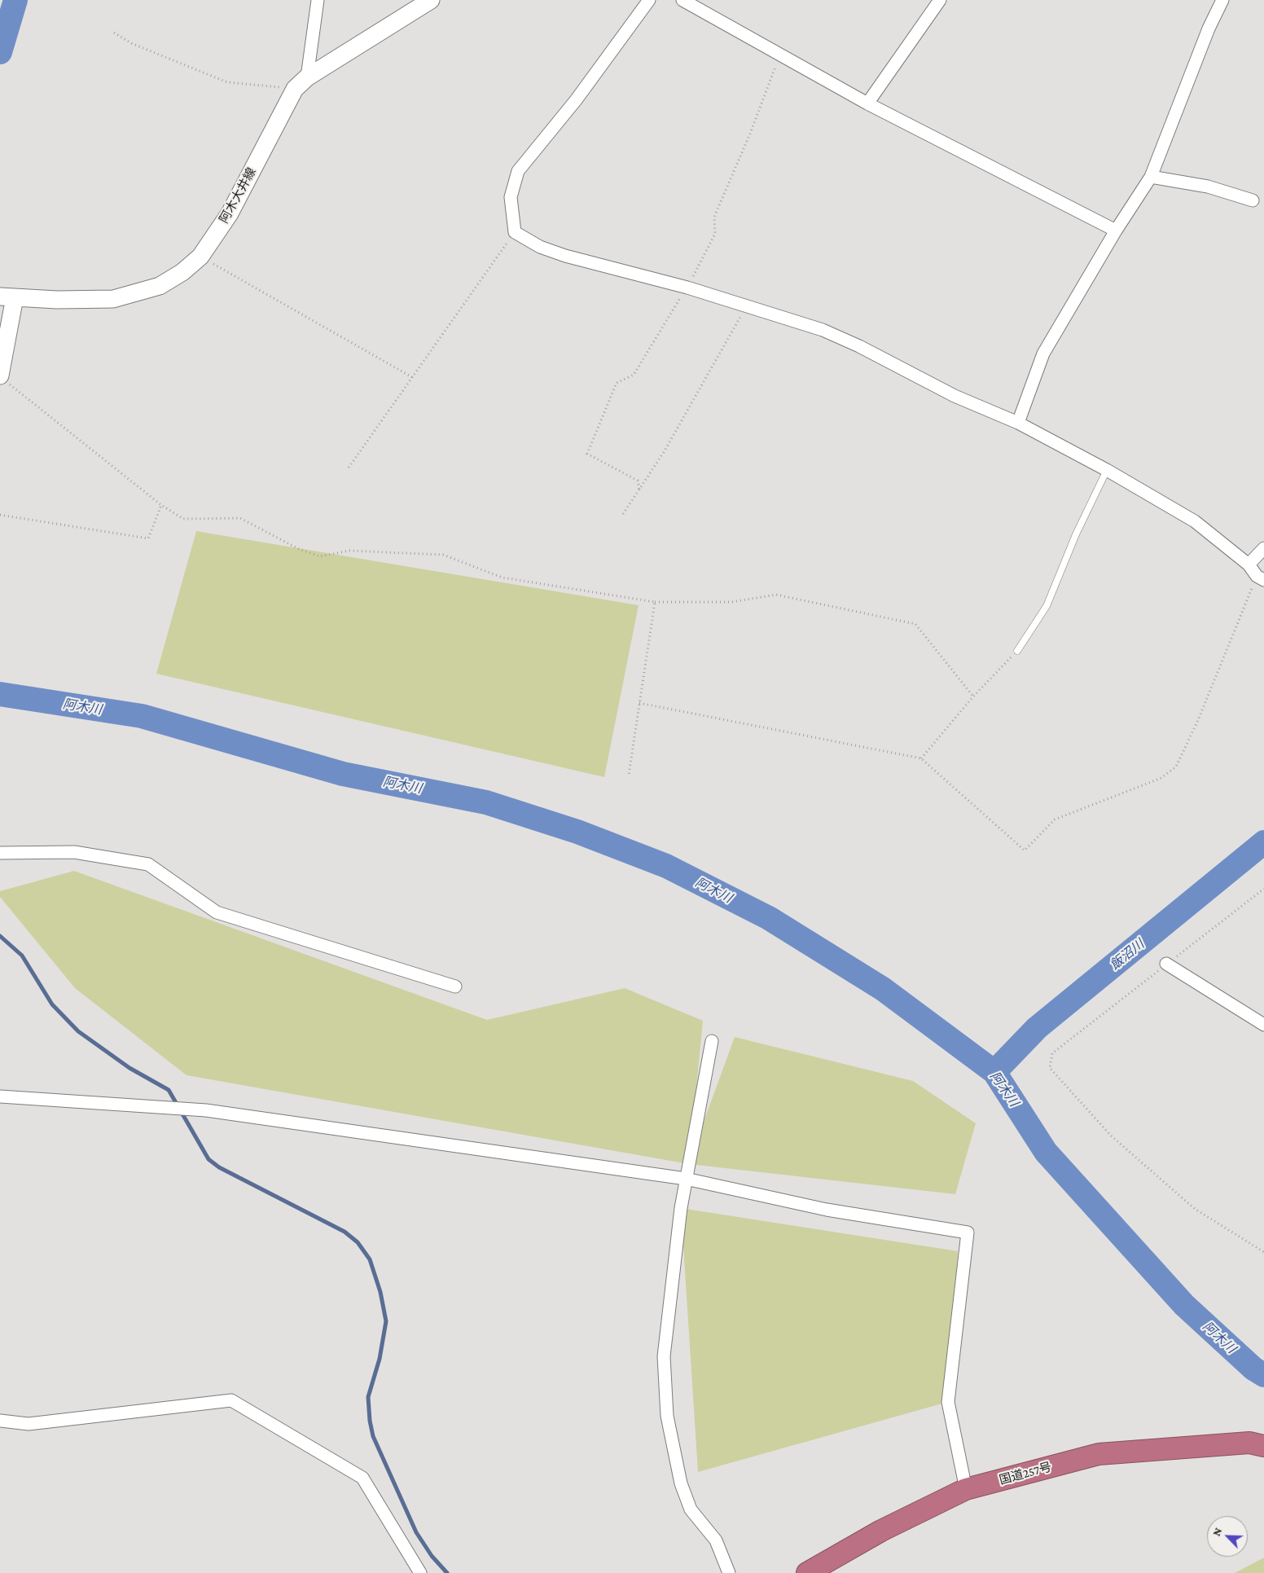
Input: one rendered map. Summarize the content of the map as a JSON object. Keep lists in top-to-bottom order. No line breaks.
{"streets":{"highway":["国道257号"],"main road":["阿木大井線"]},"water":["阿木川","飯沼川"],"north":"top left"}
